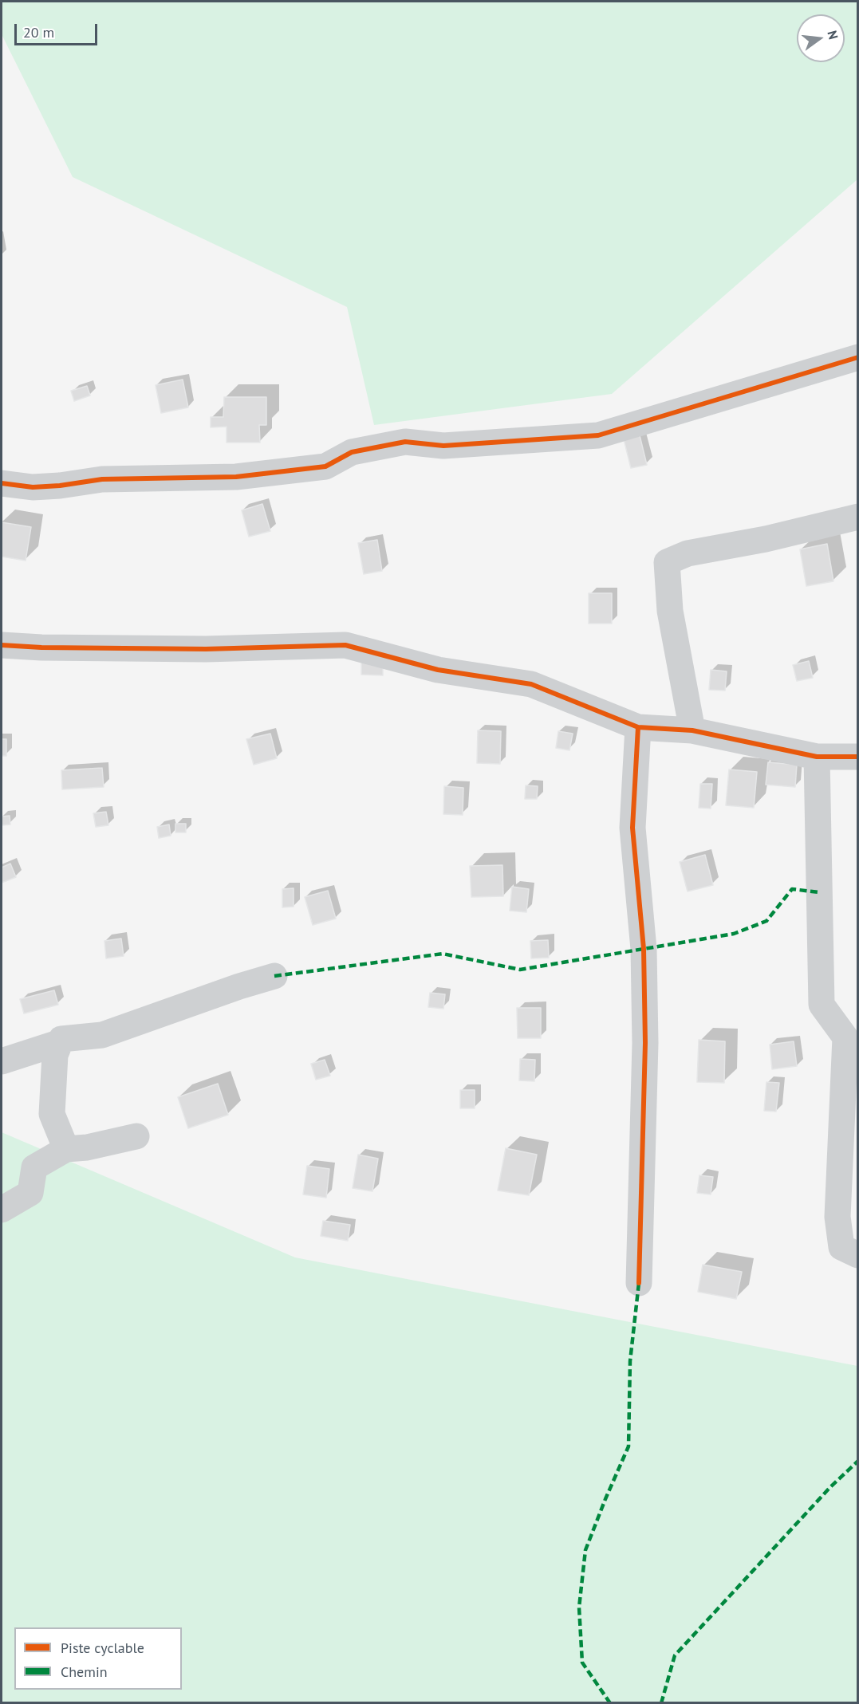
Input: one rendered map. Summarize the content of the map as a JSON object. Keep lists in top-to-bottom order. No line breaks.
{"legend":["Piste cyclable","Chemin"],"scale_bar":"20 m","north":"right"}
